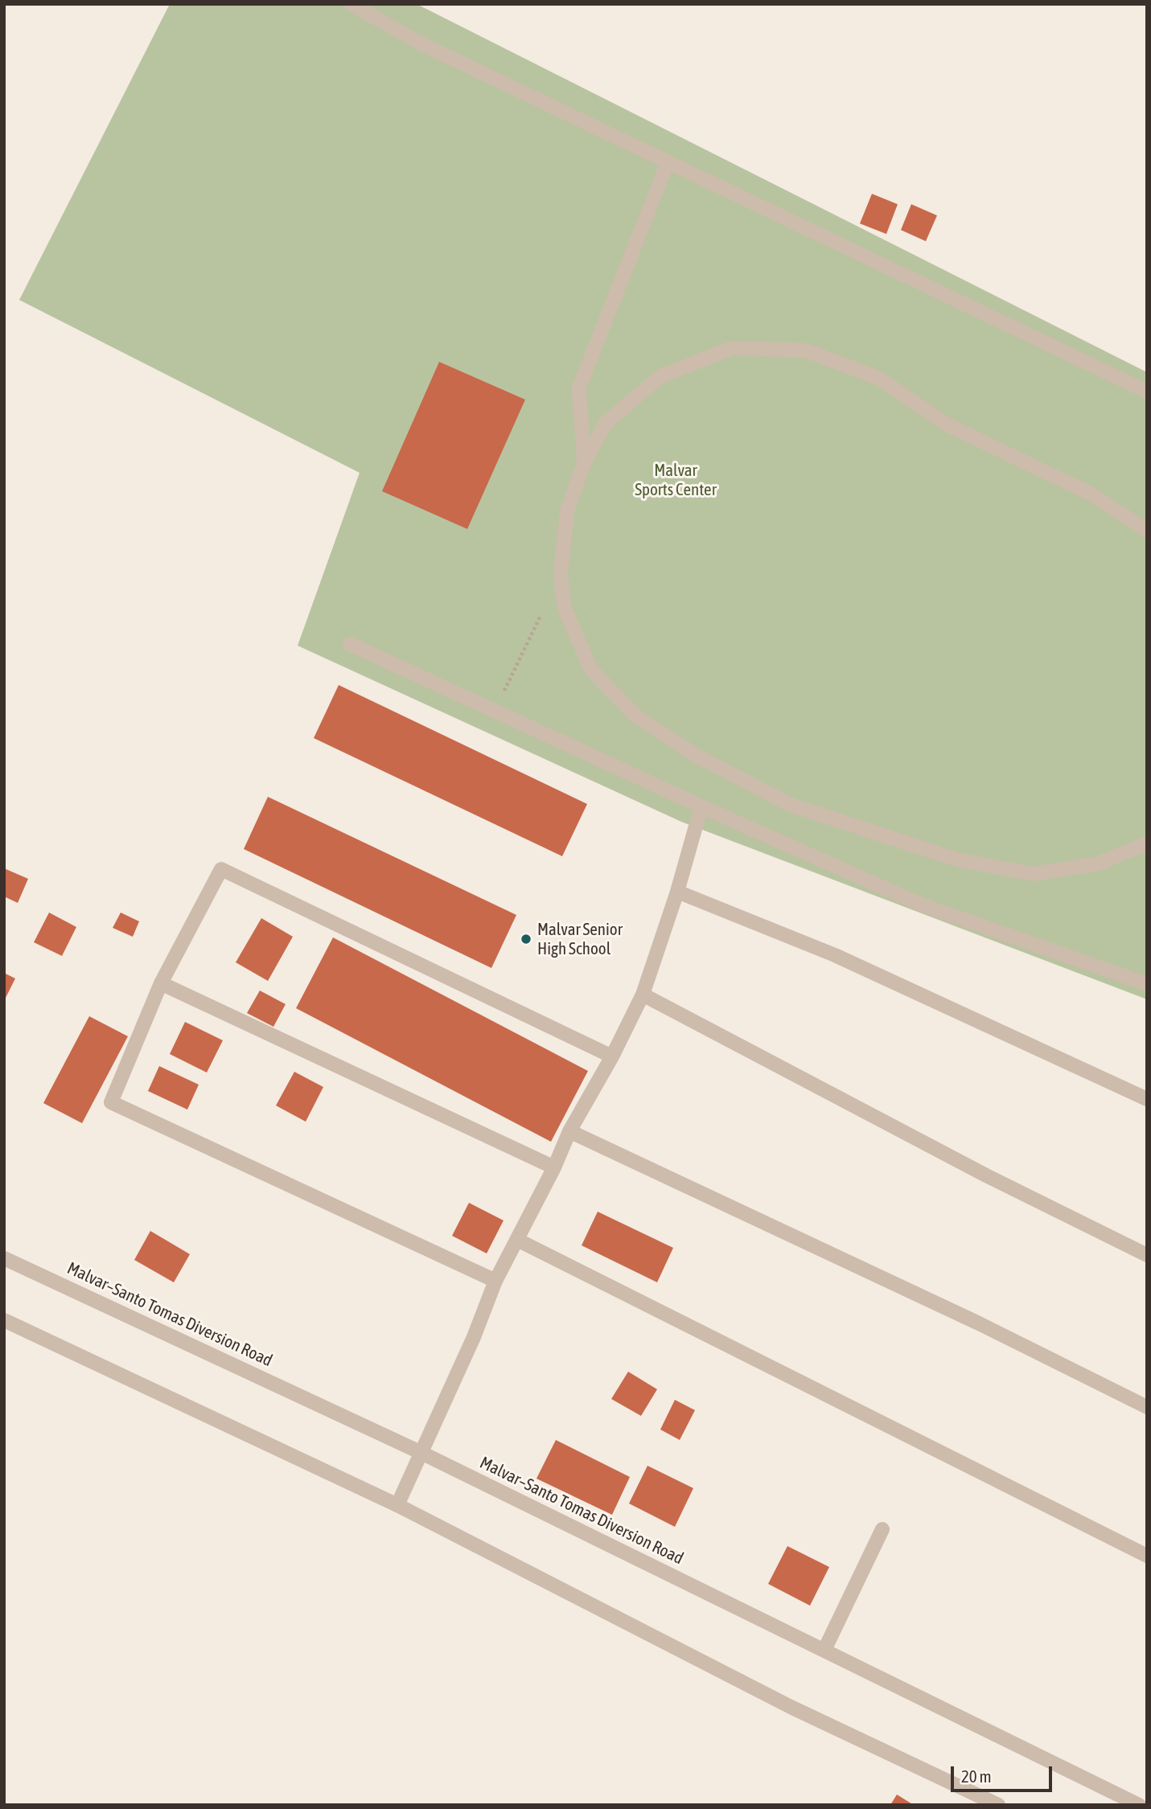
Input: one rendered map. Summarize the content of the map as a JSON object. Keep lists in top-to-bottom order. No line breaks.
{"streets":{"street":["Malvar–Santo Tomas Diversion Road"]},"parks":["Malvar Sports Center"],"places":["Malvar Senior High School"],"scale_bar":"20 m"}
